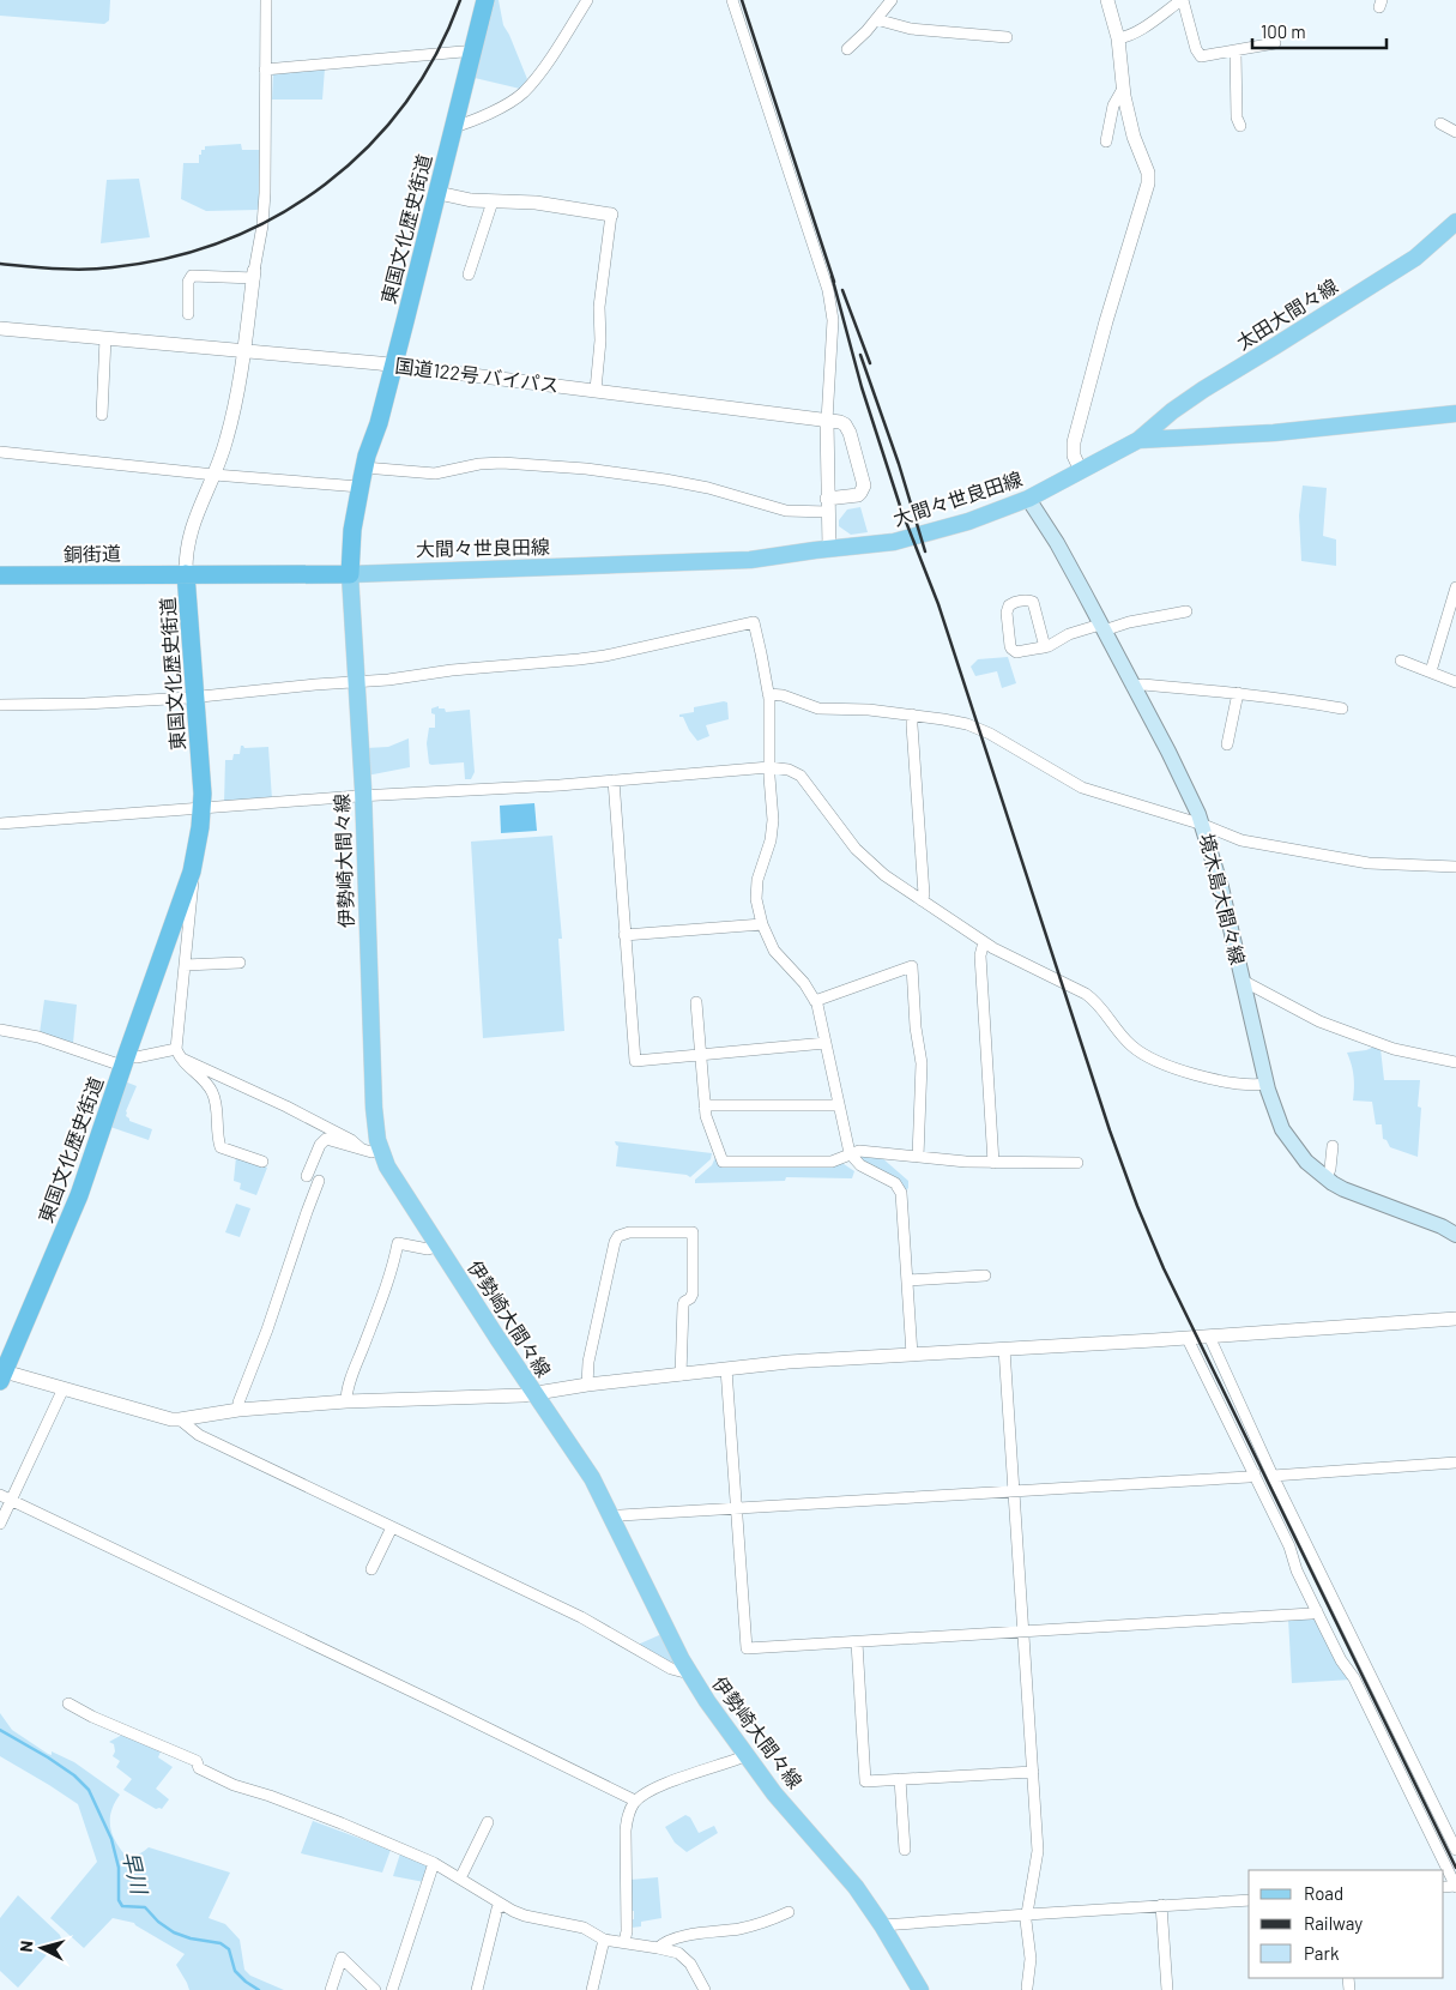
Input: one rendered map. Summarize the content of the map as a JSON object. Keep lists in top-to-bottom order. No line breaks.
{"streets":{"highway":["東国文化歴史街道","銅街道"],"main road":["太田大間々線","大間々世良田線","伊勢崎大間々線","境木島大間々線"],"street":["国道122号 バイパス"]},"crossings":[["東国文化歴史街道","国道122号 バイパス"],["東国文化歴史街道","大間々世良田線"],["東国文化歴史街道","銅街道"],["東国文化歴史街道","伊勢崎大間々線"],["太田大間々線","大間々世良田線"],["大間々世良田線","伊勢崎大間々線"],["大間々世良田線","境木島大間々線"]],"water":["早川"],"legend":["Road","Railway","Park"],"scale_bar":"100 m","north":"left"}
